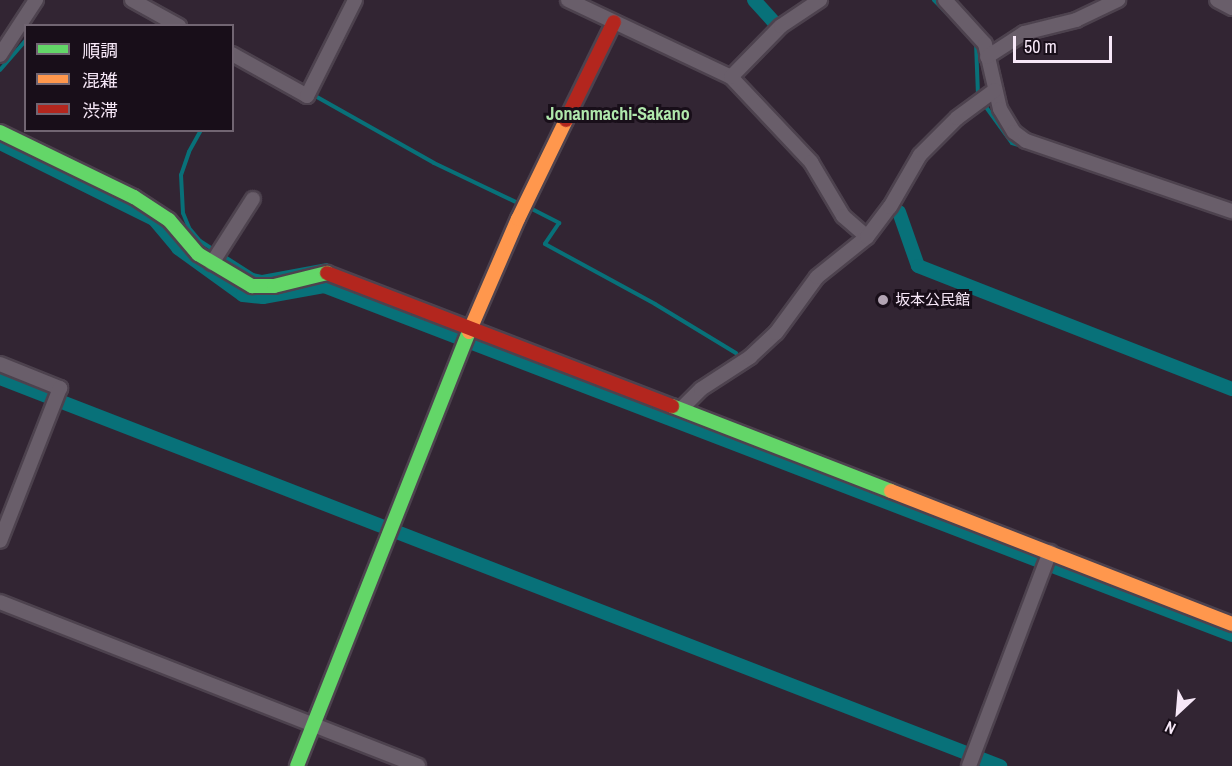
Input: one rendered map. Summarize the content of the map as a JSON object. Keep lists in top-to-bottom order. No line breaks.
{"districts":["Jonanmachi-Sakano"],"places":["坂本公民館"],"legend":["順調","混雑","渋滞"],"scale_bar":"50 m","north":"bottom left"}
